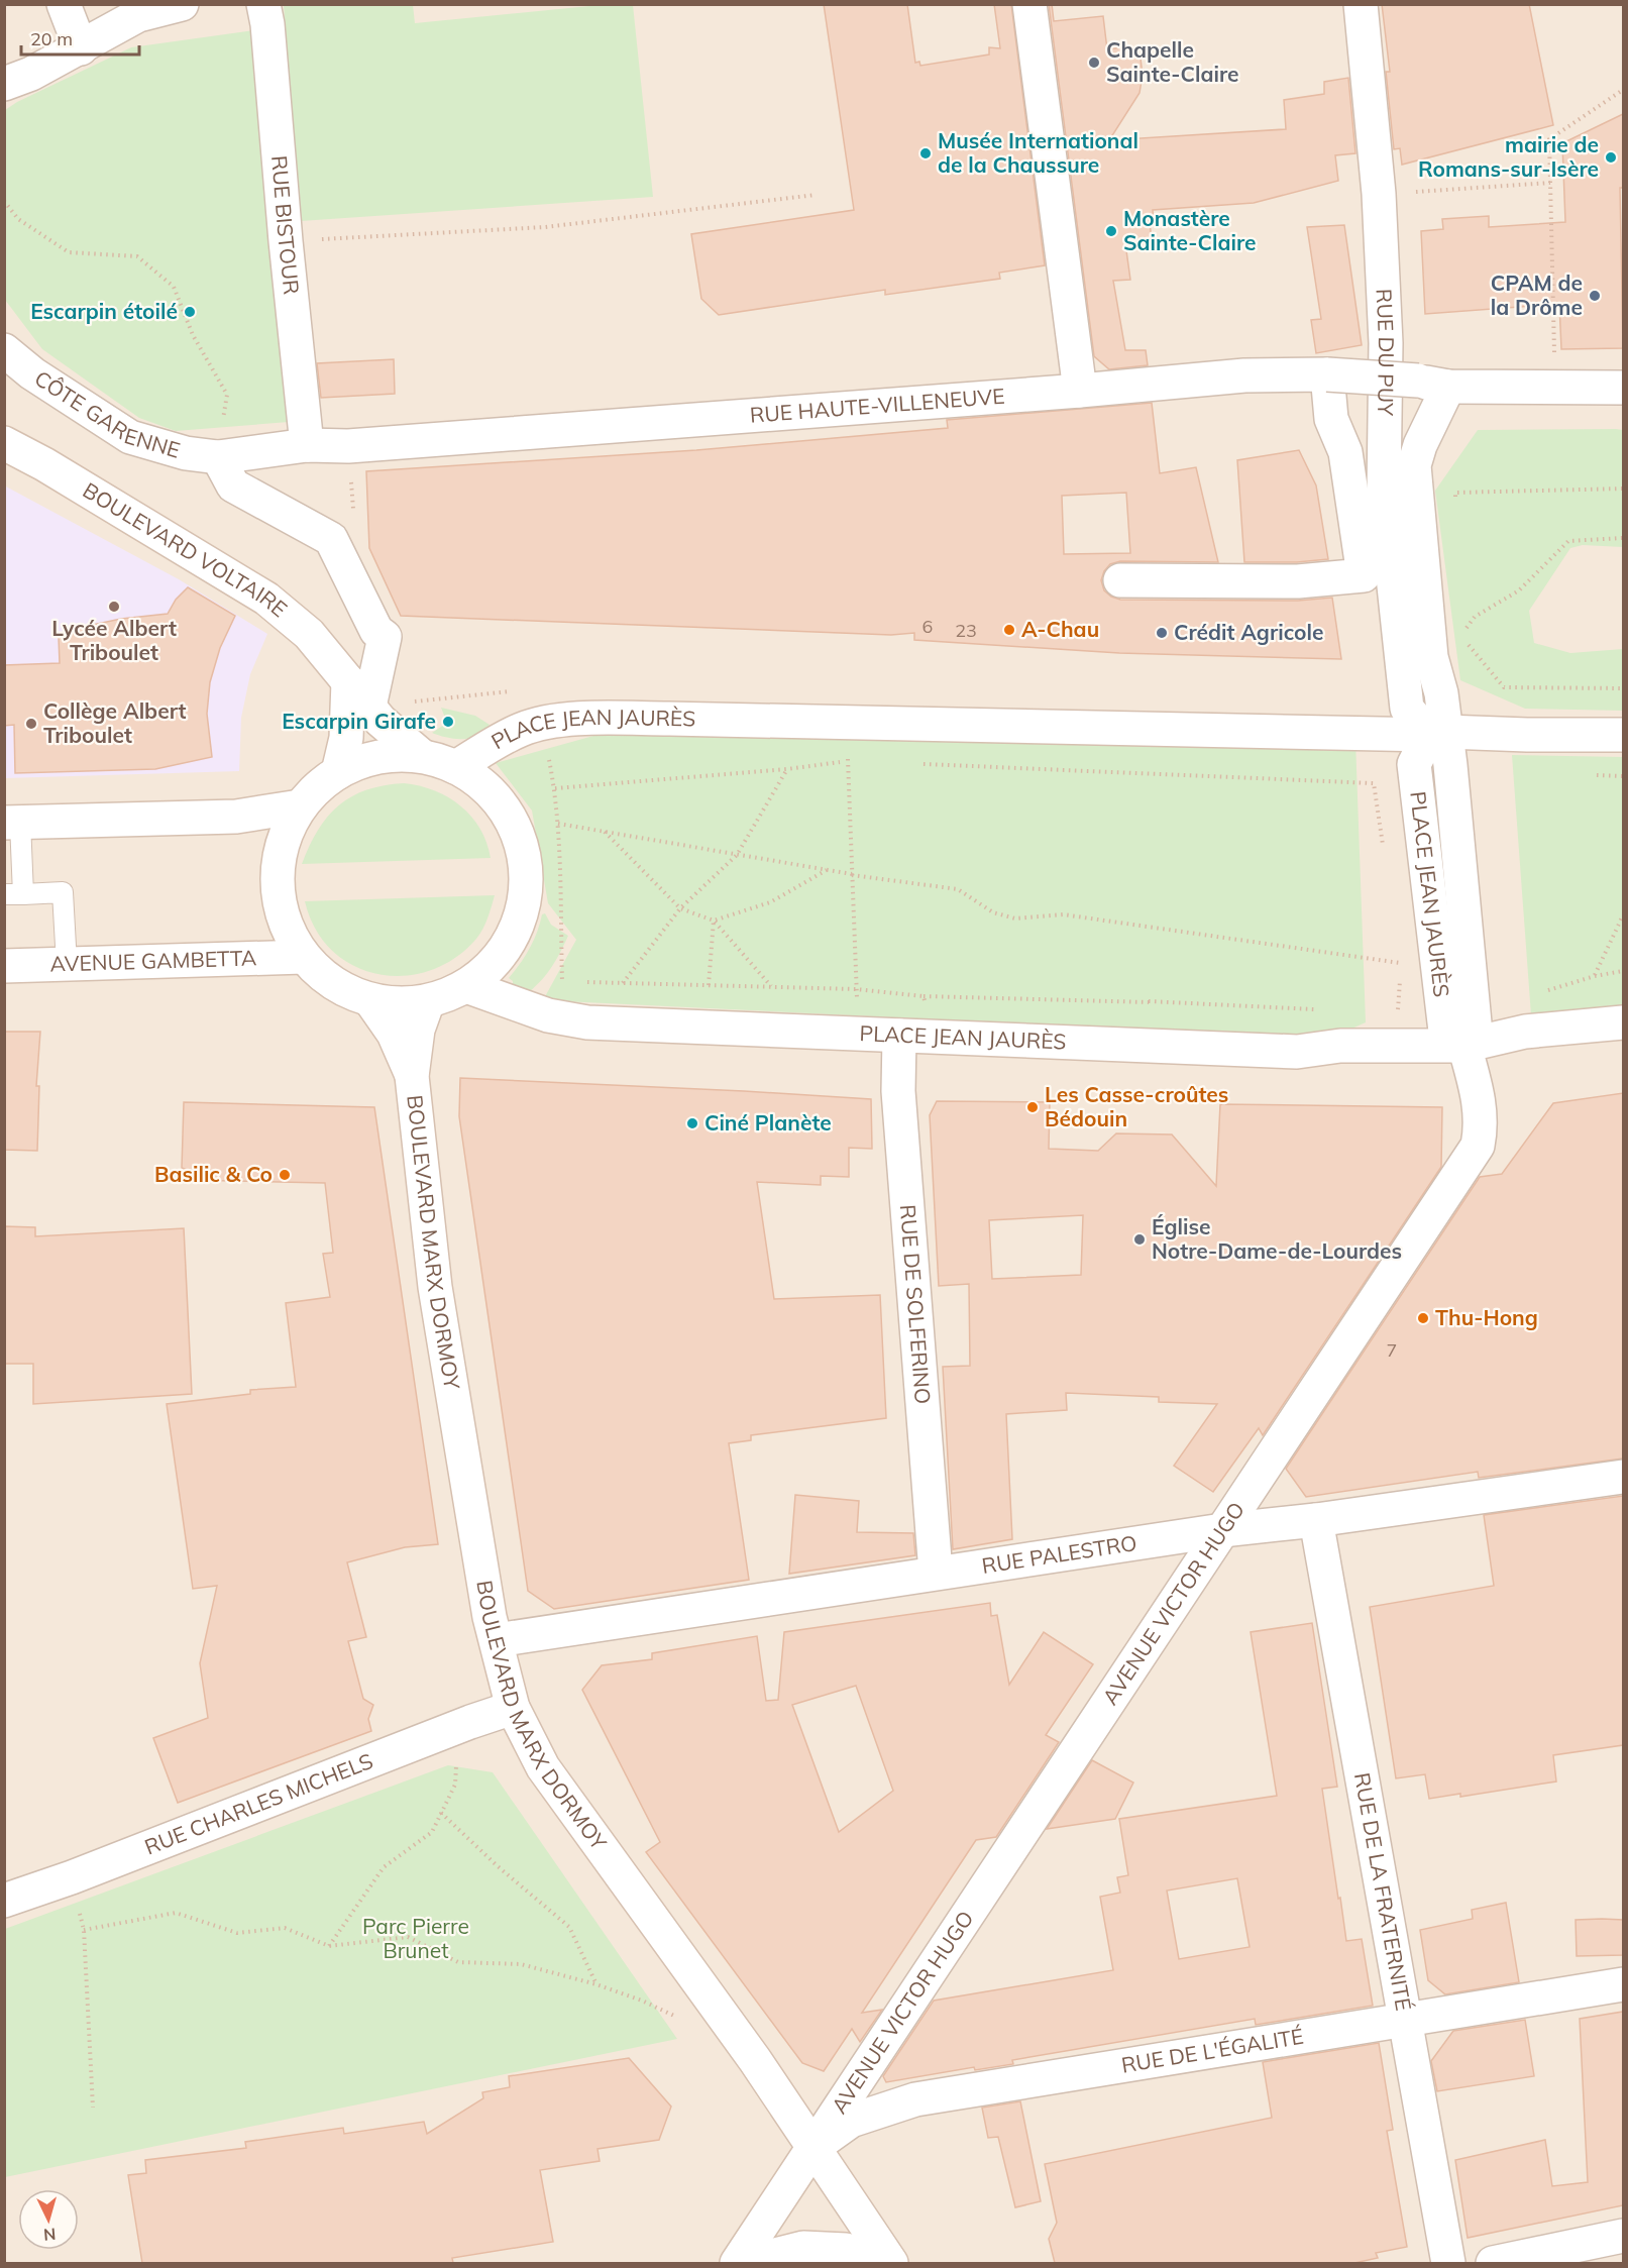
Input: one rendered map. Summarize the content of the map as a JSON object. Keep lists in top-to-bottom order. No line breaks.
{"streets":{"street":["RUE BISTOUR","RUE DU PUY","RUE HAUTE-VILLENEUVE","CÔTE GARENNE","BOULEVARD VOLTAIRE","PLACE JEAN JAURÈS","AVENUE GAMBETTA","BOULEVARD MARX DORMOY","RUE DE SOLFERINO","RUE PALESTRO","AVENUE VICTOR HUGO","RUE CHARLES MICHELS","RUE DE LA FRATERNITÉ","RUE DE L'ÉGALITÉ"]},"crossings":[["RUE BISTOUR","RUE HAUTE-VILLENEUVE"],["RUE BISTOUR","CÔTE GARENNE"],["RUE DU PUY","PLACE JEAN JAURÈS"],["RUE HAUTE-VILLENEUVE","CÔTE GARENNE"],["RUE HAUTE-VILLENEUVE","PLACE JEAN JAURÈS"],["PLACE JEAN JAURÈS","RUE DE SOLFERINO"],["PLACE JEAN JAURÈS","AVENUE VICTOR HUGO"],["BOULEVARD MARX DORMOY","RUE PALESTRO"],["BOULEVARD MARX DORMOY","AVENUE VICTOR HUGO"],["BOULEVARD MARX DORMOY","RUE CHARLES MICHELS"],["BOULEVARD MARX DORMOY","RUE DE L'ÉGALITÉ"],["RUE DE SOLFERINO","RUE PALESTRO"],["RUE PALESTRO","AVENUE VICTOR HUGO"],["RUE PALESTRO","RUE DE LA FRATERNITÉ"],["AVENUE VICTOR HUGO","RUE DE L'ÉGALITÉ"],["RUE DE LA FRATERNITÉ","RUE DE L'ÉGALITÉ"]],"parks":["Parc Pierre Brunet"],"places":["Chapelle Sainte-Claire","Musée International de la Chaussure","mairie de Romans-sur-Isère","Monastère Sainte-Claire","CPAM de la Drôme","Escarpin étoilé","Lycée Albert Triboulet","A-Chau","Crédit Agricole","Escarpin Girafe","Collège Albert Triboulet","Les Casse-croûtes Bédouin","Ciné Planète","Basilic & Co","Église Notre-Dame-de-Lourdes","Thu-Hong"],"house_numbers":["6","23","7"],"scale_bar":"20 m","north":"bottom"}
